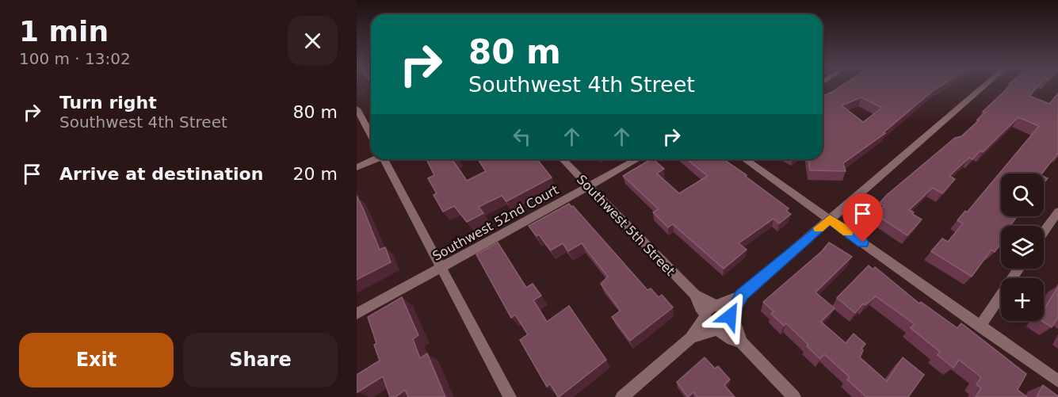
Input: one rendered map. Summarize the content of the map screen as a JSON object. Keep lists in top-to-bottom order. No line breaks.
{"streets":{"street":["Southwest 52nd Court","Southwest 5th Street"]},"crossings":[["Southwest 52nd Court","Southwest 5th Street"]],"page":{"heading":["1 min","100 m · 13:02"],"turn":["80 m","Southwest 4th Street"],"list":[{"name":"Turn right","note":"Southwest 4th Street","value":"80 m"},{"name":"Arrive at destination","value":"20 m"}],"map_buttons":"+","buttons":["Exit","Share"]}}
